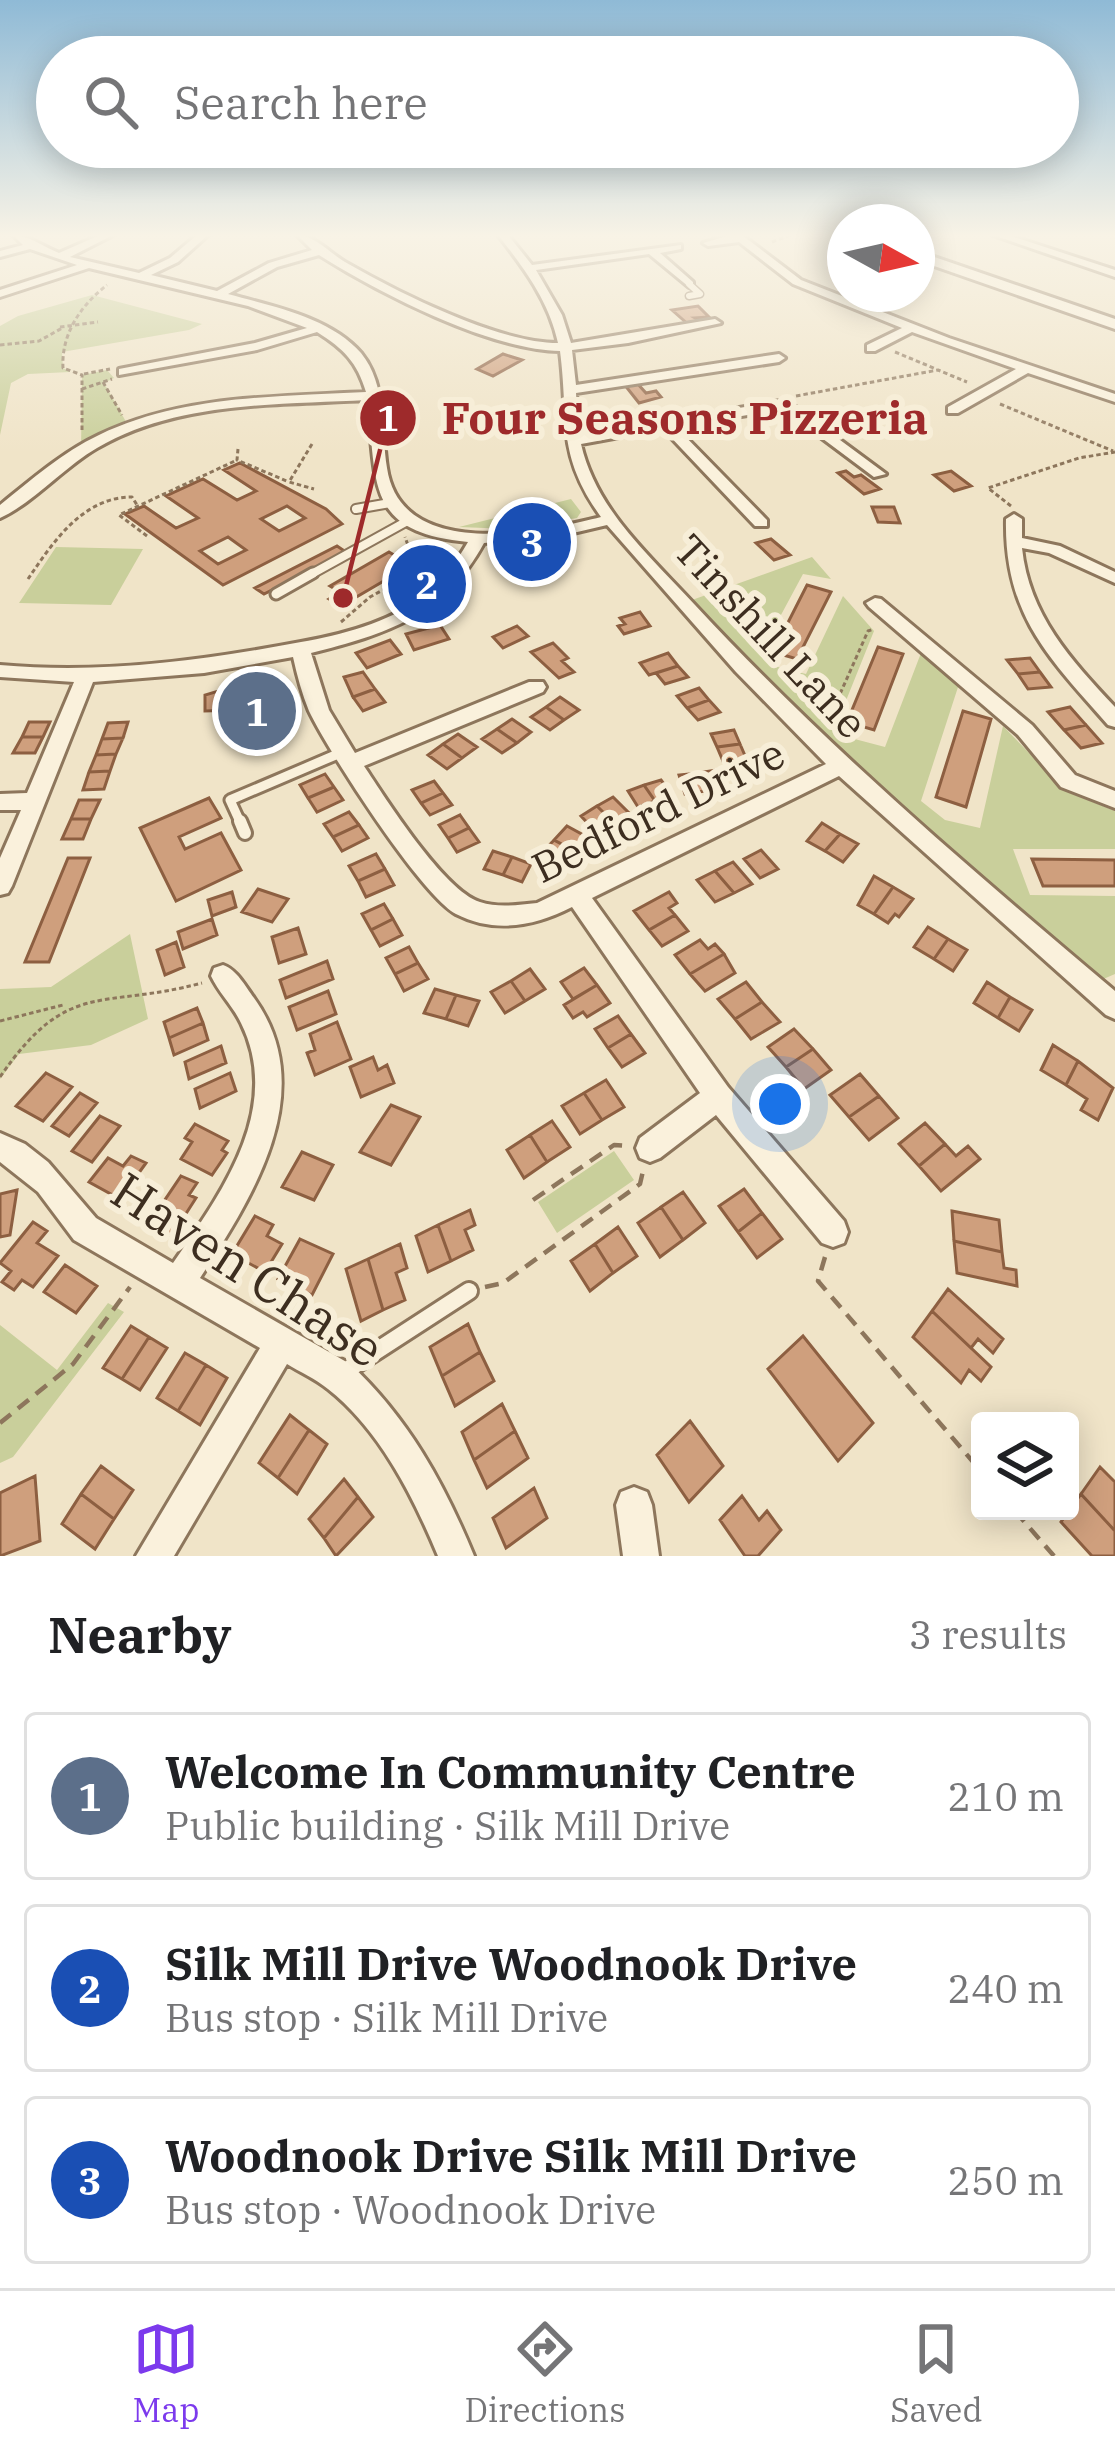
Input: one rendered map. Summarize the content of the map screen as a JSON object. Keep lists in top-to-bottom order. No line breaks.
{"streets":{"street":["Tinshill Lane","Bedford Drive","Haven Chase"]},"crossings":[["Tinshill Lane","Bedford Drive"]],"places":["Four Seasons Pizzeria"],"north":"right","page":{"search":"Search here","pins":["3","2","1"],"heading":["Nearby","3 results"],"list":[{"mark":"1","name":"Welcome In Community Centre","note":"Public building · Silk Mill Drive","value":"210 m"},{"mark":"2","name":"Silk Mill Drive Woodnook Drive","note":"Bus stop · Silk Mill Drive","value":"240 m"},{"mark":"3","name":"Woodnook Drive Silk Mill Drive","note":"Bus stop · Woodnook Drive","value":"250 m"}],"nav":["Map","Directions","Saved"]}}
